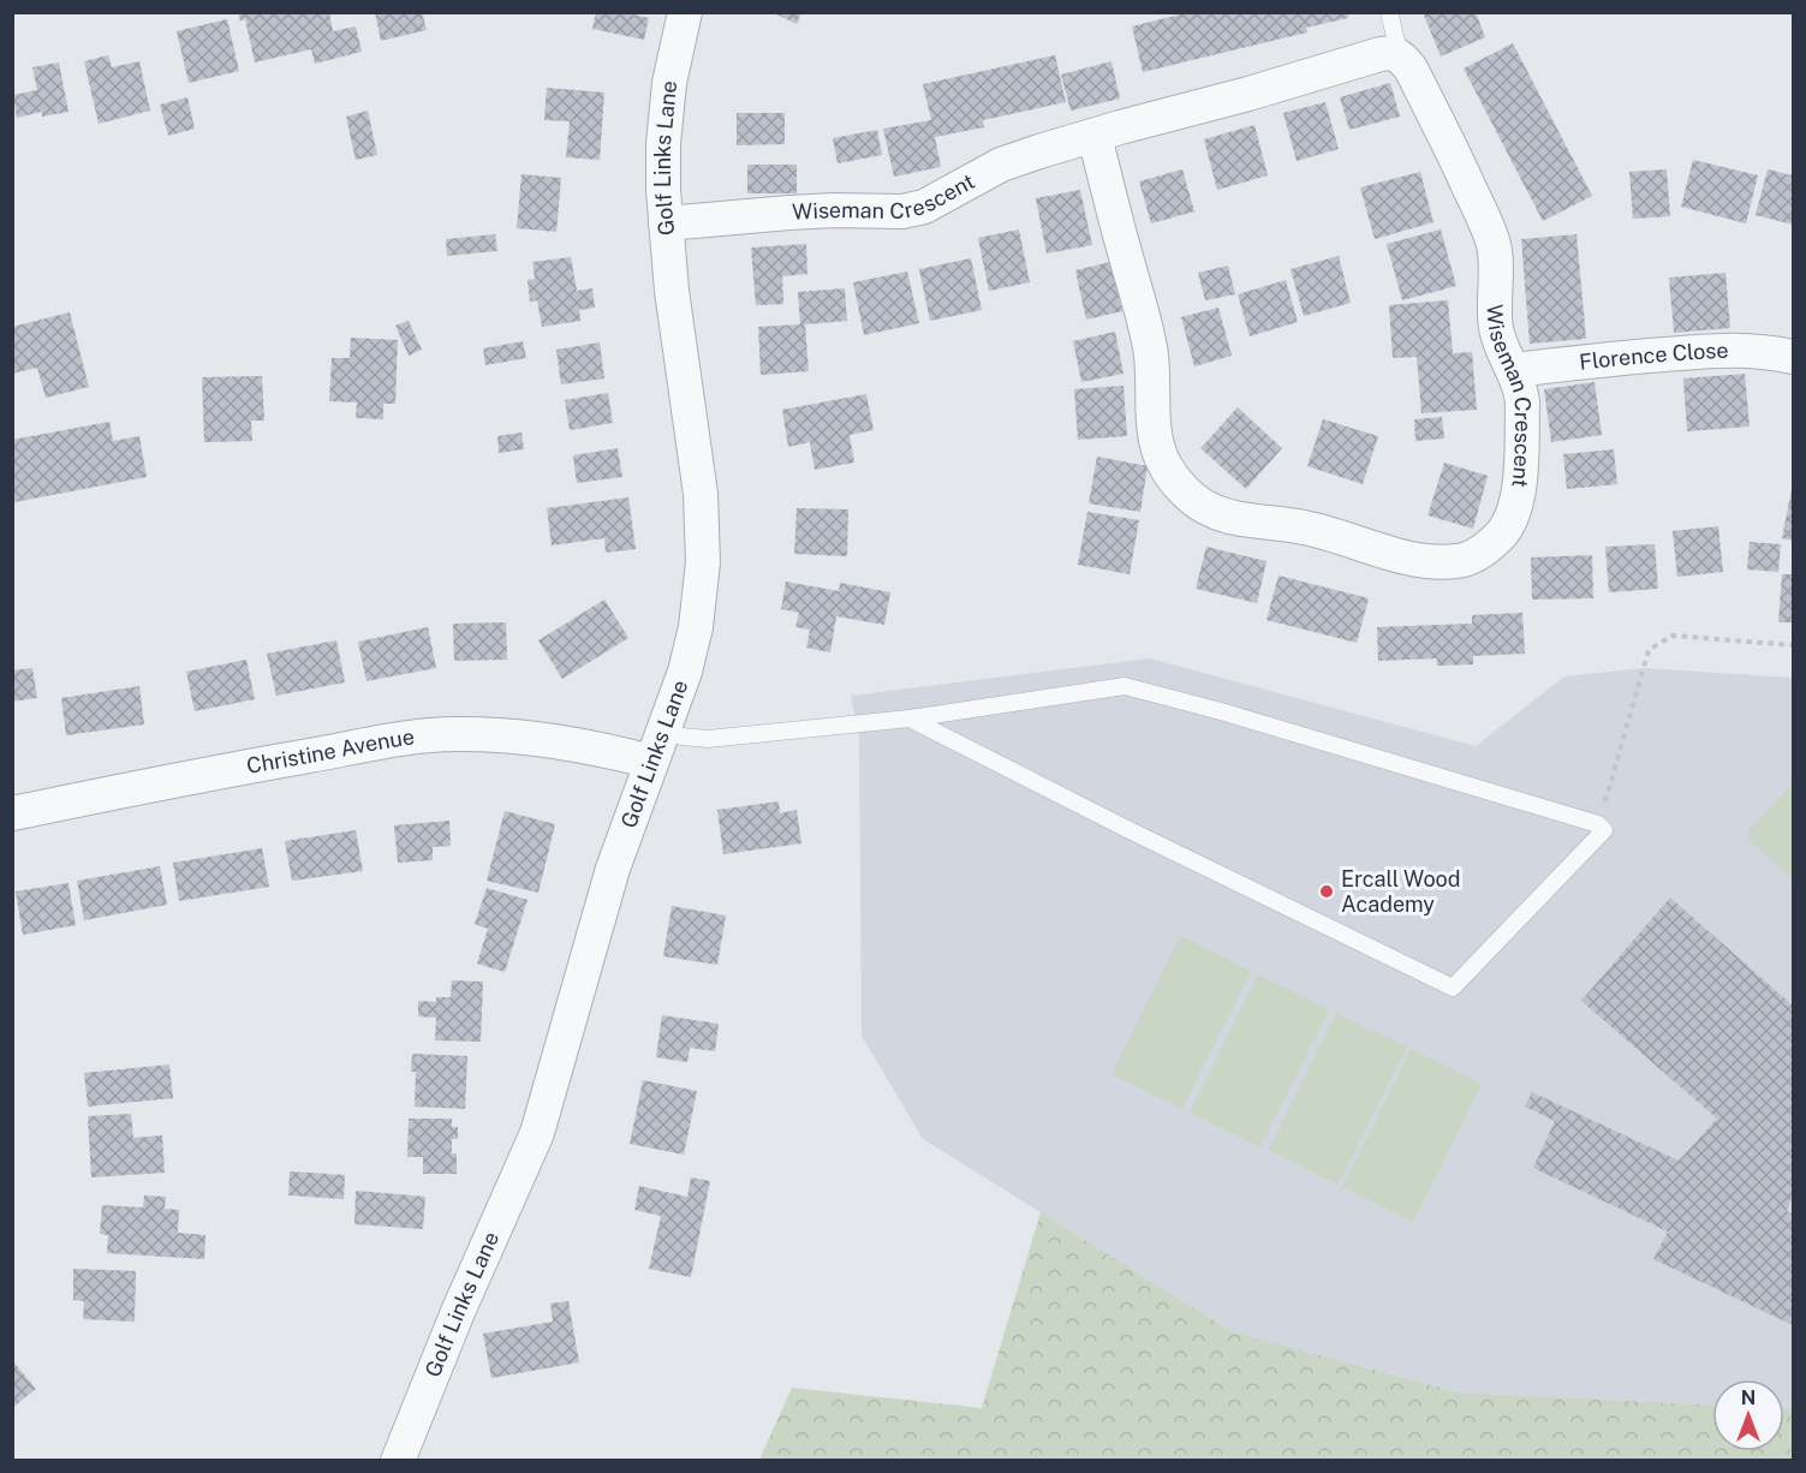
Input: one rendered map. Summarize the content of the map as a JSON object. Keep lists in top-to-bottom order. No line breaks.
{"streets":{"street":["Golf Links Lane","Wiseman Crescent","Florence Close","Christine Avenue"]},"crossings":[["Golf Links Lane","Wiseman Crescent"],["Golf Links Lane","Christine Avenue"],["Wiseman Crescent","Florence Close"]],"places":["Ercall Wood Academy"],"north":"top"}
